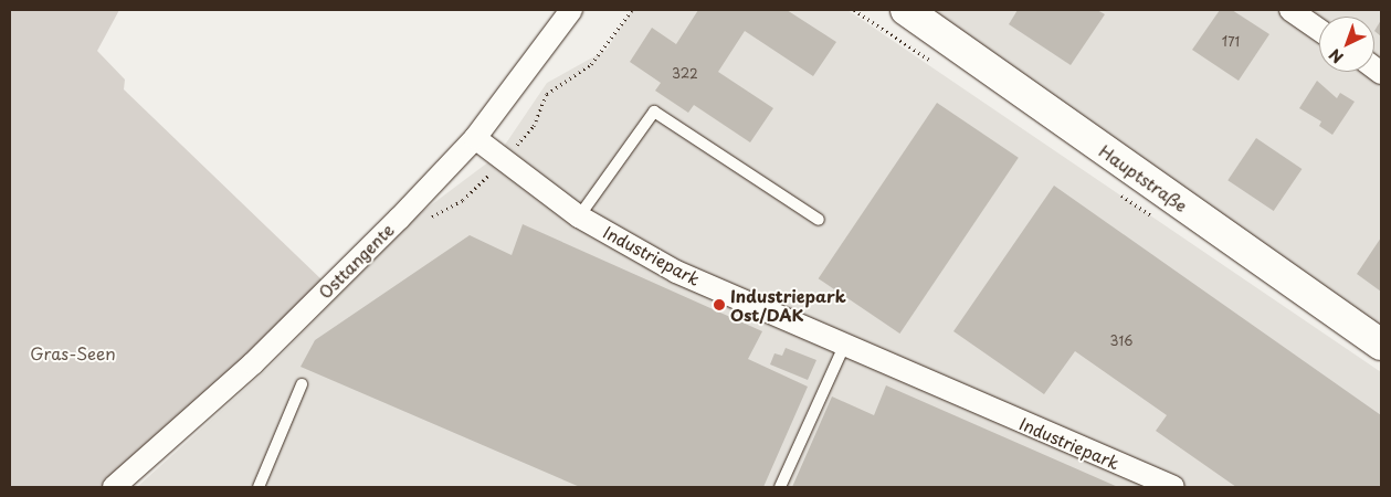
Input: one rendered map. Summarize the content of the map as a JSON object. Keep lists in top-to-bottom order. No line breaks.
{"streets":{"main road":["Hauptstraße"],"street":["Industriepark","Osttangente"]},"crossings":[["Industriepark","Osttangente"]],"parks":["Gras-Seen"],"places":["Industriepark Ost/DAK"],"house_numbers":["171","322","316"],"north":"bottom left"}
